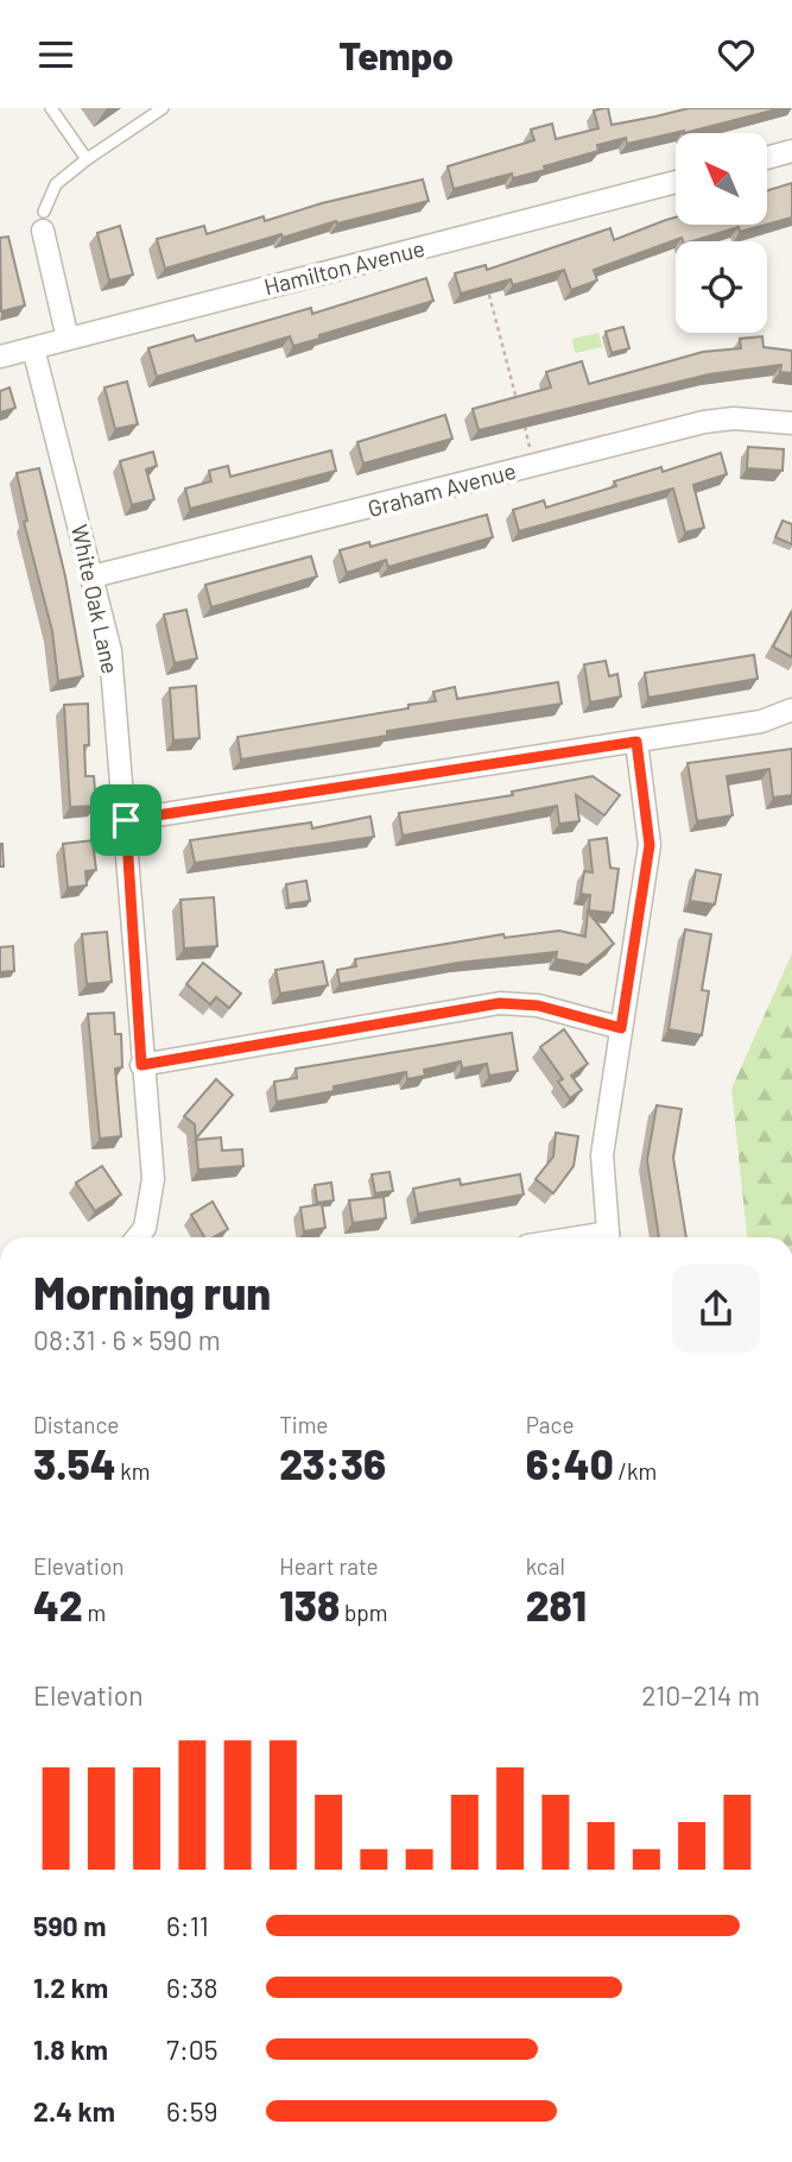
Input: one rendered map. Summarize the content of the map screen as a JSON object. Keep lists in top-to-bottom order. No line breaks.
{"streets":{"street":["Hamilton Avenue","Graham Avenue","White Oak Lane"]},"crossings":[["Hamilton Avenue","White Oak Lane"],["Graham Avenue","White Oak Lane"]],"north":"top left","page":{"header":"Tempo","heading":["Morning run","08:31 · 6 × 590 m"],"stats":[["Distance","3.54 km"],["Time","23:36"],["Pace","6:40 /km"],["Elevation","42 m"],["Heart rate","138 bpm"],["kcal","281"]],"chart":["Elevation","210–214 m"],"list":[{"name":"590 m","note":"6:11"},{"name":"1.2 km","note":"6:38"},{"name":"1.8 km","note":"7:05"},{"name":"2.4 km","note":"6:59"}]}}
